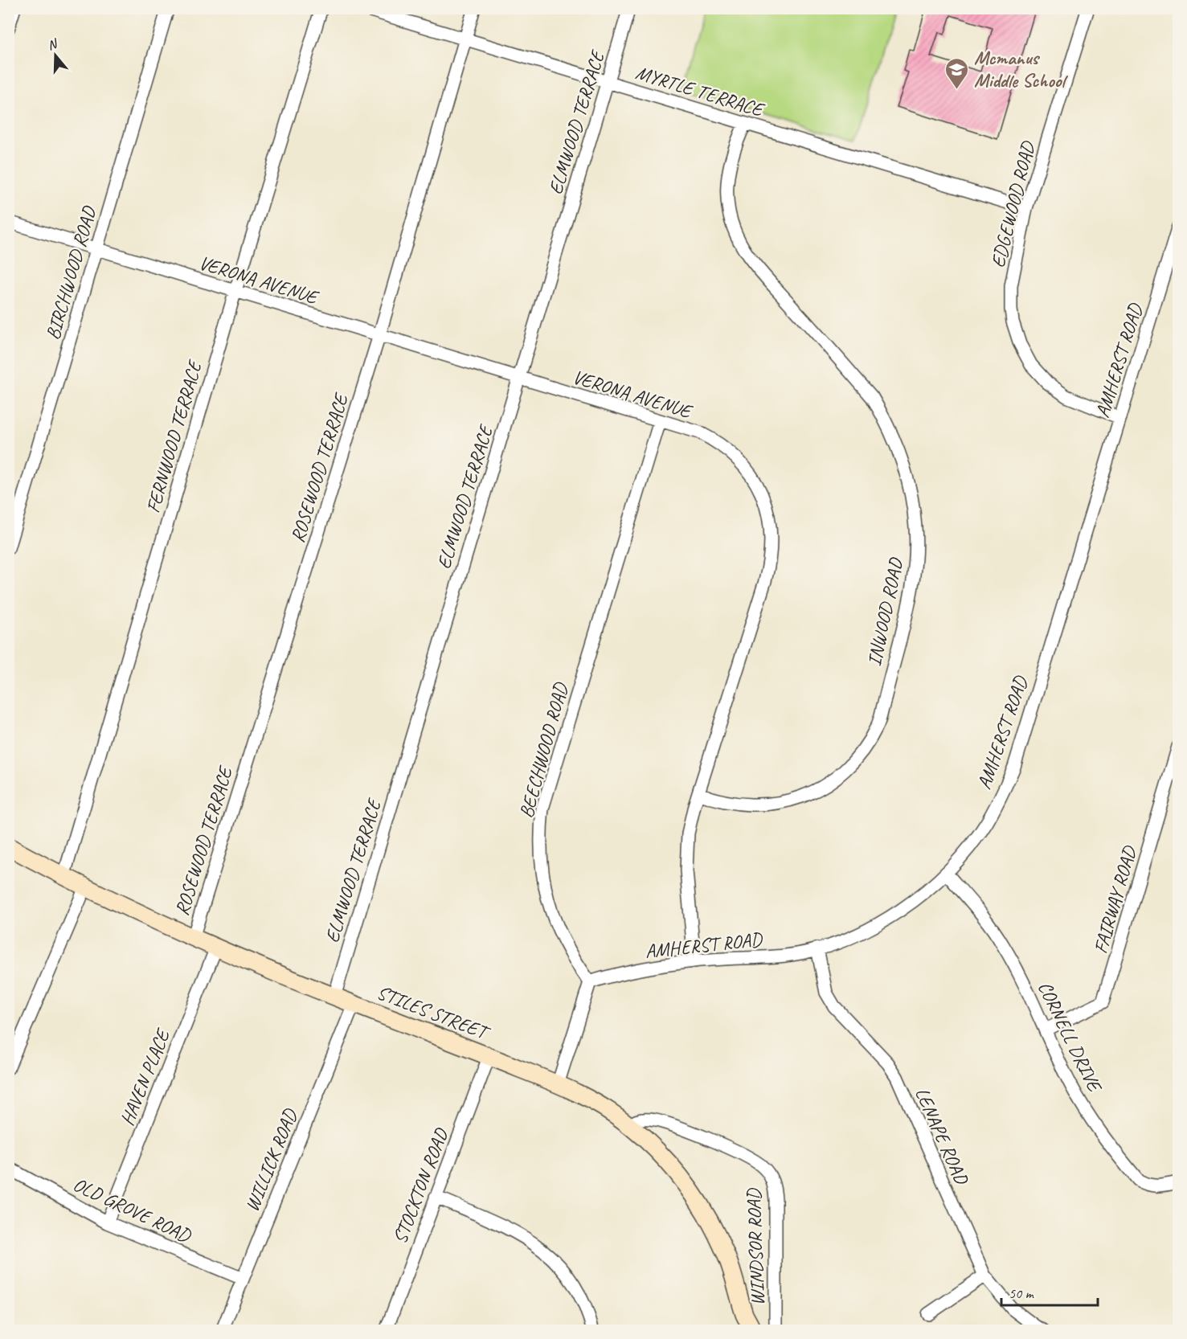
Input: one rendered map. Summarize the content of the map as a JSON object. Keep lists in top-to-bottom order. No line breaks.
{"streets":{"main road":["STILES STREET"],"street":["MYRTLE TERRACE","ELMWOOD TERRACE","EDGEWOOD ROAD","BIRCHWOOD ROAD","VERONA AVENUE","AMHERST ROAD","FERNWOOD TERRACE","ROSEWOOD TERRACE","INWOOD ROAD","BEECHWOOD ROAD","FAIRWAY ROAD","CORNELL DRIVE","HAVEN PLACE","LENAPE ROAD","WILLICK ROAD","STOCKTON ROAD","OLD GROVE ROAD","WINDSOR ROAD"]},"crossings":[["MYRTLE TERRACE","ELMWOOD TERRACE"],["MYRTLE TERRACE","EDGEWOOD ROAD"],["MYRTLE TERRACE","ROSEWOOD TERRACE"],["MYRTLE TERRACE","INWOOD ROAD"],["ELMWOOD TERRACE","VERONA AVENUE"],["ELMWOOD TERRACE","STILES STREET"],["EDGEWOOD ROAD","AMHERST ROAD"],["BIRCHWOOD ROAD","VERONA AVENUE"],["VERONA AVENUE","AMHERST ROAD"],["VERONA AVENUE","FERNWOOD TERRACE"],["VERONA AVENUE","ROSEWOOD TERRACE"],["VERONA AVENUE","INWOOD ROAD"],["VERONA AVENUE","BEECHWOOD ROAD"],["AMHERST ROAD","BEECHWOOD ROAD"],["AMHERST ROAD","CORNELL DRIVE"],["AMHERST ROAD","LENAPE ROAD"],["FERNWOOD TERRACE","STILES STREET"],["ROSEWOOD TERRACE","STILES STREET"],["FAIRWAY ROAD","CORNELL DRIVE"],["STILES STREET","HAVEN PLACE"],["STILES STREET","WILLICK ROAD"],["STILES STREET","STOCKTON ROAD"],["STILES STREET","WINDSOR ROAD"],["HAVEN PLACE","OLD GROVE ROAD"],["WILLICK ROAD","OLD GROVE ROAD"]],"places":{"school or university":["Mcmanus Middle School"]},"scale_bar":"50 m","north":"top"}
